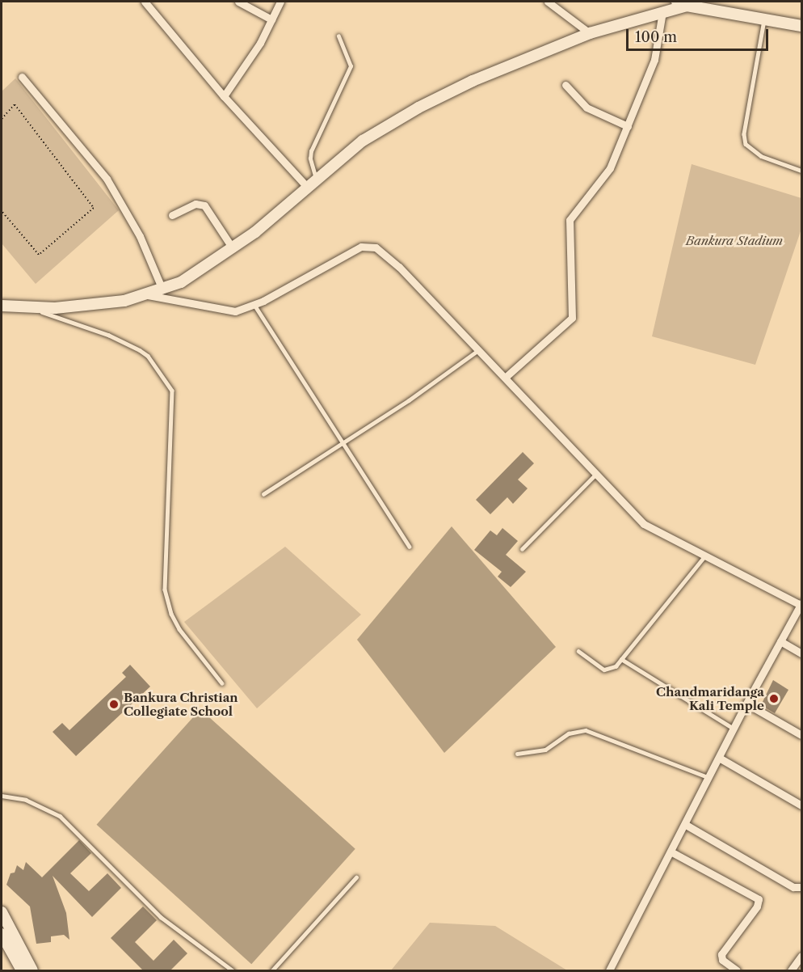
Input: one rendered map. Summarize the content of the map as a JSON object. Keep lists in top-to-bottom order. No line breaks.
{"parks":["Bankura Stadium"],"places":["Chandmaridanga Kali Temple","Bankura Christian Collegiate School"],"scale_bar":"100 m"}
